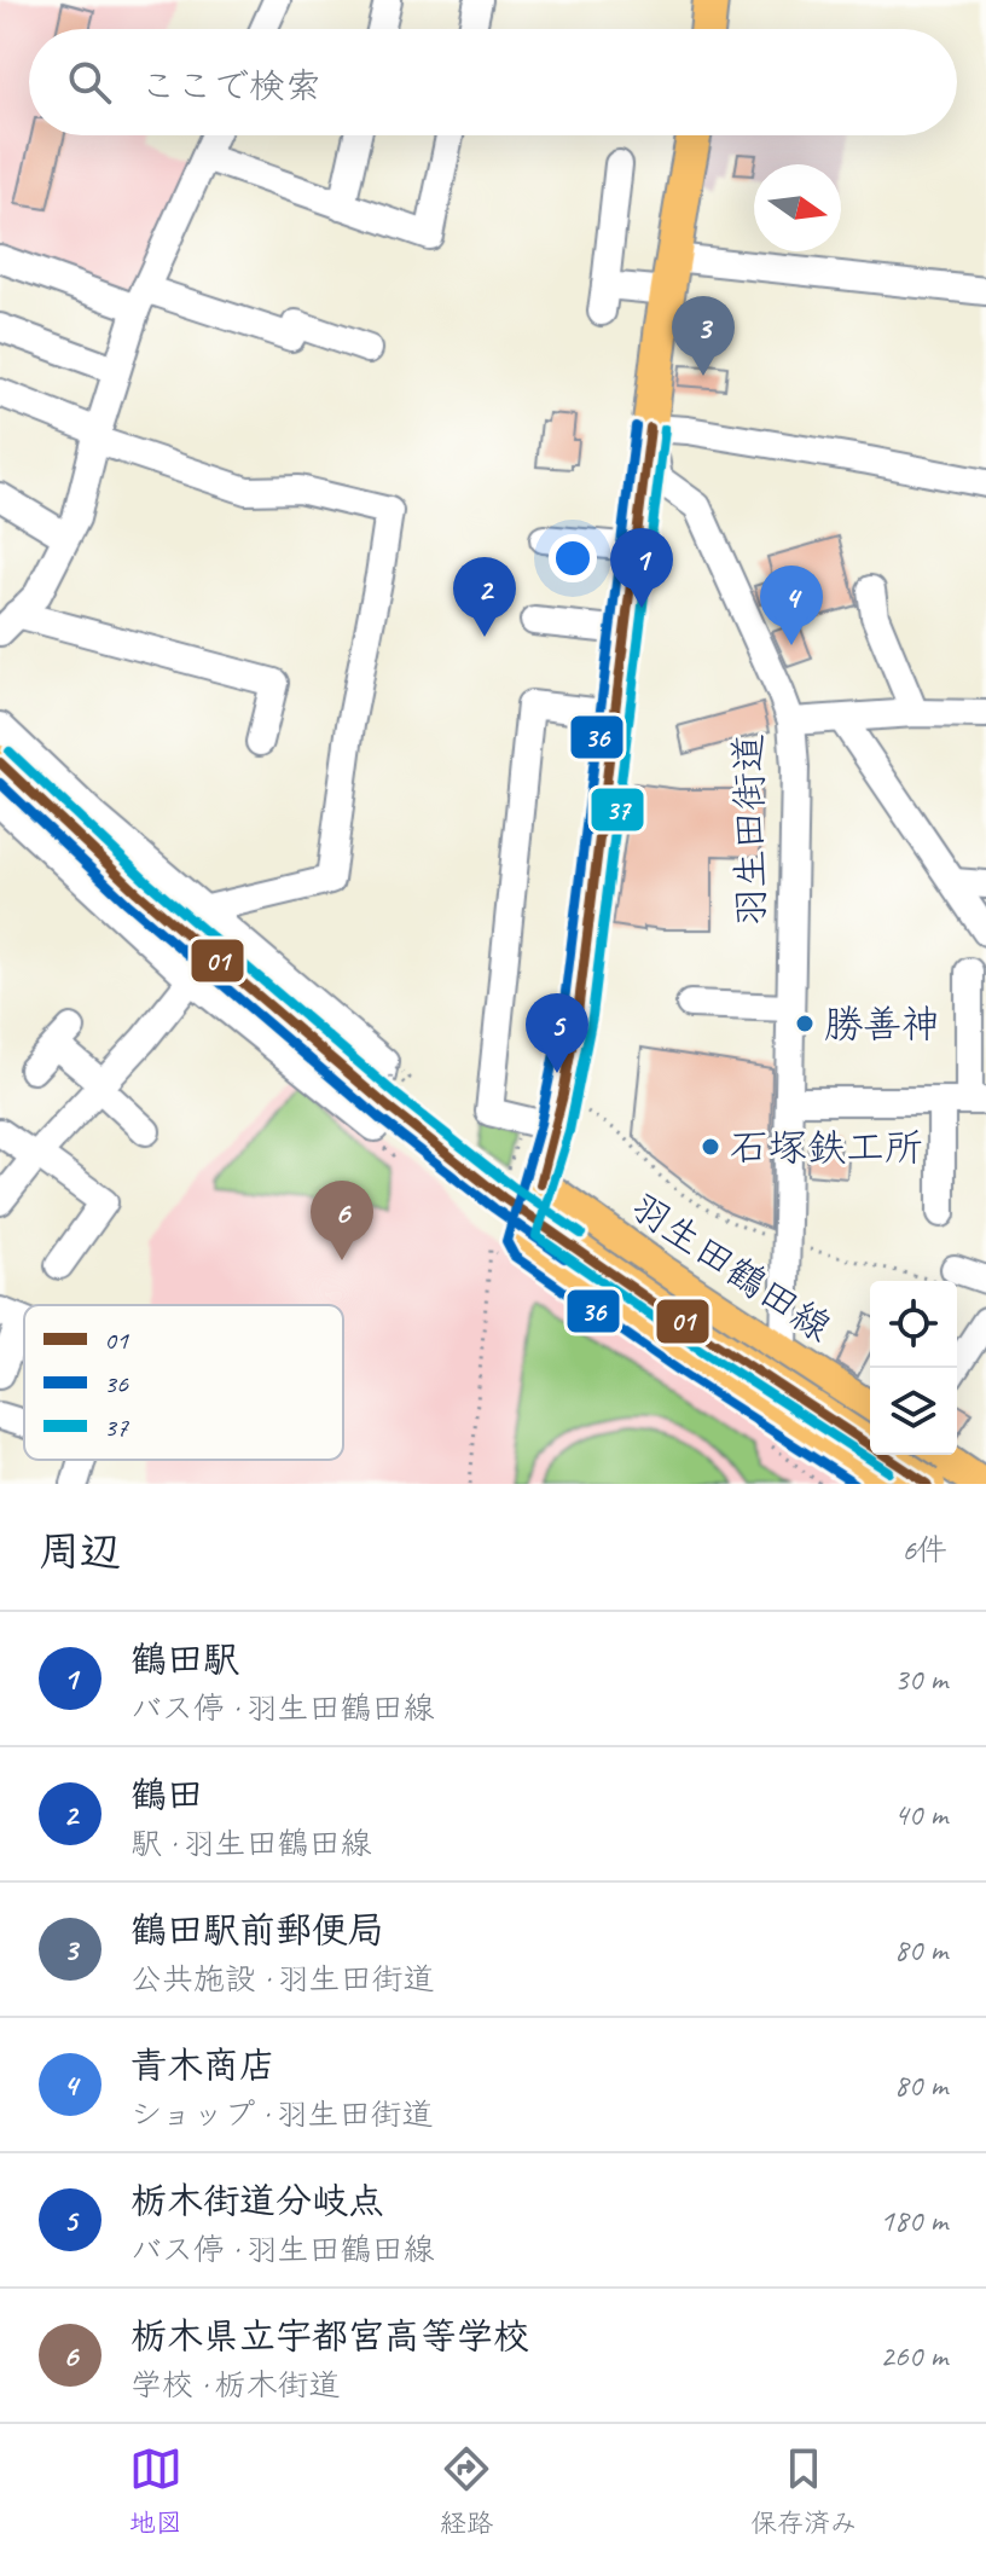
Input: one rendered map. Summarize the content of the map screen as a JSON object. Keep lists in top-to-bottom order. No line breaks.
{"streets":{"main road":["羽生田街道","羽生田鶴田線"]},"crossings":[["羽生田街道","羽生田鶴田線"]],"places":["勝善神","石塚鉄工所"],"lines":["transit line 36","transit line 01","transit line 37"],"legend":["01","36","37"],"north":"right","page":{"search":"ここで検索","pins":["3","1","2","4","5","6"],"heading":["周辺","6件"],"list":[{"mark":"1","name":"鶴田駅","note":"バス停 · 羽生田鶴田線","value":"30 m"},{"mark":"2","name":"鶴田","note":"駅 · 羽生田鶴田線","value":"40 m"},{"mark":"3","name":"鶴田駅前郵便局","note":"公共施設 · 羽生田街道","value":"80 m"},{"mark":"4","name":"青木商店","note":"ショップ · 羽生田街道","value":"80 m"},{"mark":"5","name":"栃木街道分岐点","note":"バス停 · 羽生田鶴田線","value":"180 m"},{"mark":"6","name":"栃木県立宇都宮高等学校","note":"学校 · 栃木街道","value":"260 m"}],"nav":["地図","経路","保存済み"]}}
